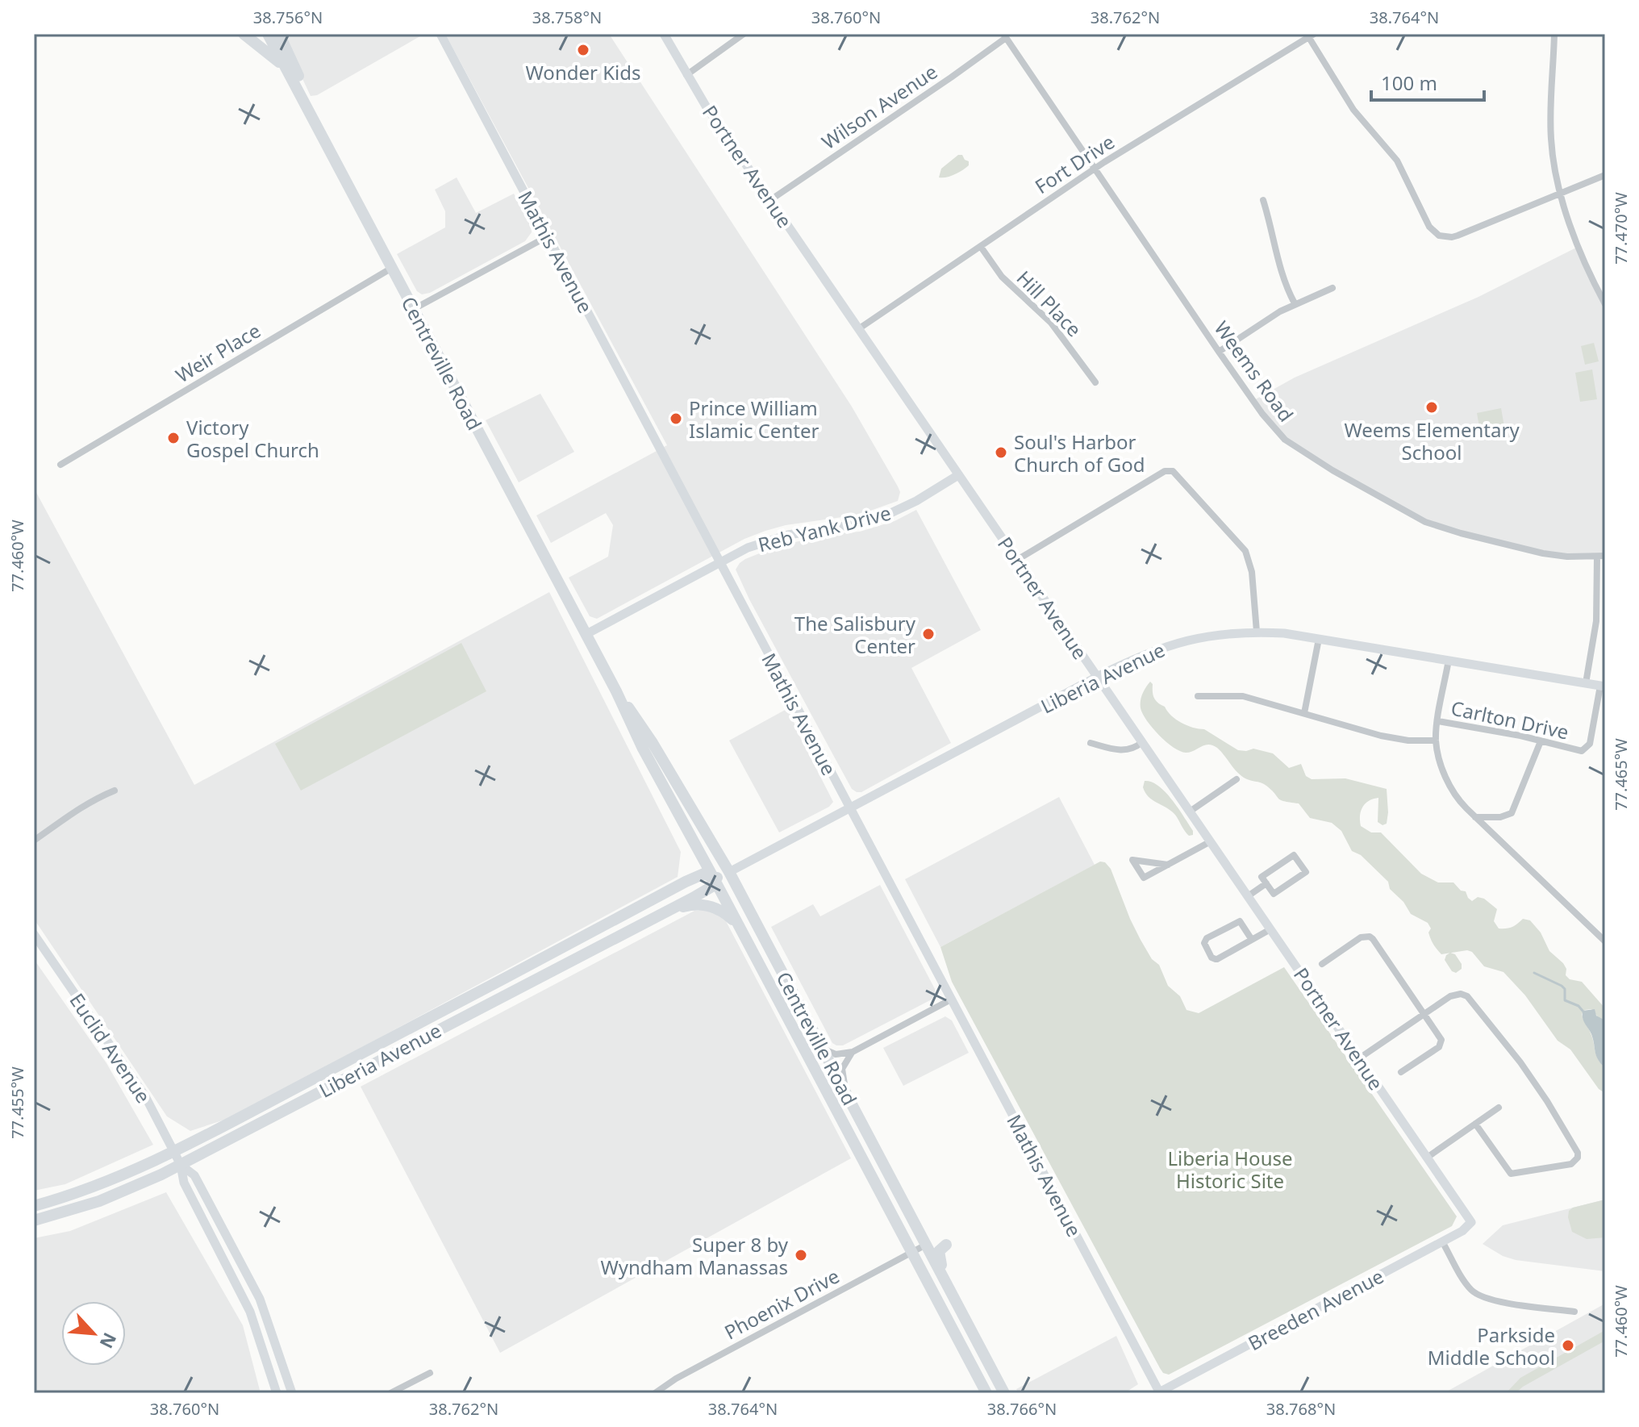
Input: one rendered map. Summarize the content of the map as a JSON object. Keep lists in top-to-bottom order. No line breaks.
{"streets":{"highway":["Centreville Road","Liberia Avenue"],"street":["Wilson Avenue","Fort Drive","Portner Avenue","Mathis Avenue","Hill Place","Weir Place","Weems Road","Reb Yank Drive","Carlton Drive","Euclid Avenue","Phoenix Drive","Breeden Avenue"]},"crossings":[["Wilson Avenue","Portner Avenue"],["Wilson Avenue","Weems Road"],["Fort Drive","Portner Avenue"],["Fort Drive","Hill Place"],["Fort Drive","Weems Road"],["Portner Avenue","Reb Yank Drive"],["Portner Avenue","Liberia Avenue"],["Portner Avenue","Breeden Avenue"],["Mathis Avenue","Reb Yank Drive"],["Mathis Avenue","Liberia Avenue"],["Mathis Avenue","Breeden Avenue"],["Weir Place","Centreville Road"],["Centreville Road","Reb Yank Drive"],["Centreville Road","Liberia Avenue"],["Centreville Road","Phoenix Drive"],["Liberia Avenue","Carlton Drive"],["Liberia Avenue","Euclid Avenue"]],"parks":["Liberia House Historic Site"],"places":["Wonder Kids","Weems Elementary School","Prince William Islamic Center","Victory Gospel Church","Soul's Harbor Church of God","The Salisbury Center","Super 8 by Wyndham Manassas","Parkside Middle School"],"scale_bar":"100 m","north":"bottom right","coordinates":["38.756°N","38.758°N","38.760°N","38.762°N","38.764°N","77.470°W","77.460°W","77.465°W","77.455°W","38.766°N","38.768°N"]}
